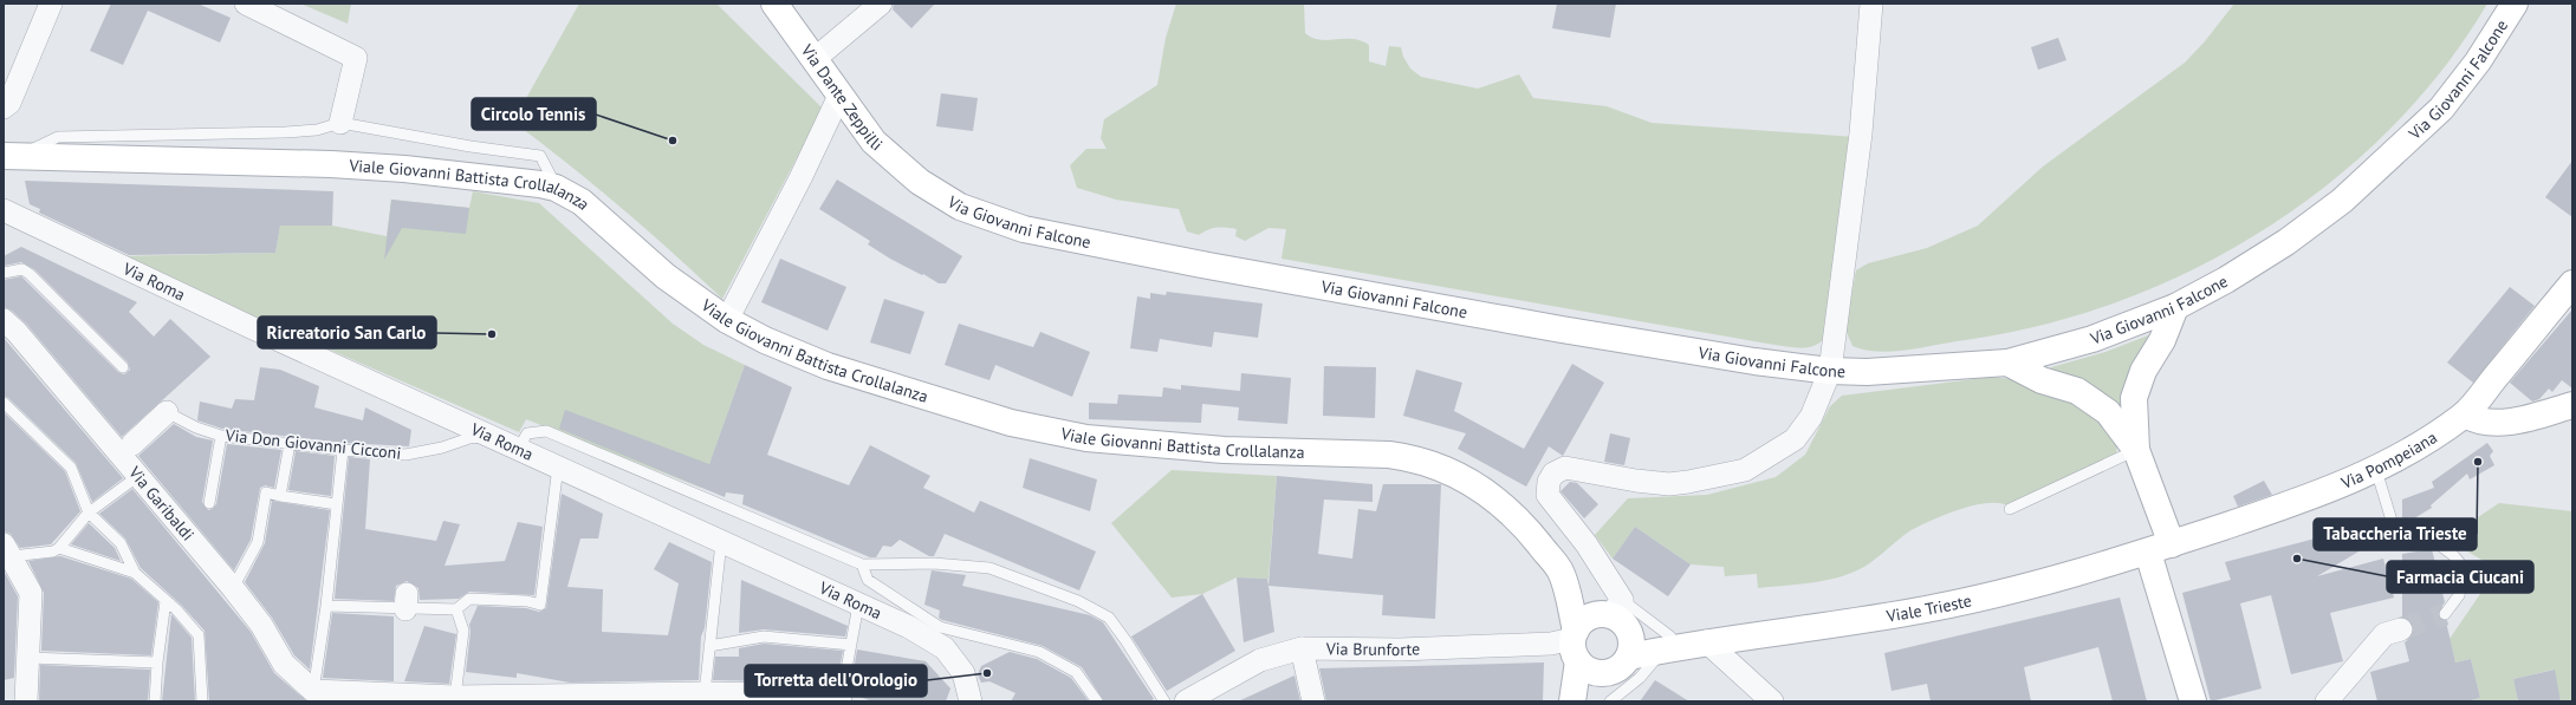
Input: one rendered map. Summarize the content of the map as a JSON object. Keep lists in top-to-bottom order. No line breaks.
{"streets":{"main road":["Via Giovanni Falcone","Via Dante Zeppilli","Viale Giovanni Battista Crollalanza","Via Pompeiana","Viale Trieste"],"street":["Via Roma","Via Garibaldi","Via Brunforte"],"lane":["Via Don Giovanni Cicconi"]},"crossings":[["Via Giovanni Falcone","Via Dante Zeppilli"],["Viale Giovanni Battista Crollalanza","Viale Trieste"],["Viale Giovanni Battista Crollalanza","Via Brunforte"],["Via Roma","Via Don Giovanni Cicconi"],["Via Pompeiana","Viale Trieste"],["Viale Trieste","Via Brunforte"]],"places":["Circolo Tennis","Ricreatorio San Carlo","Tabaccheria Trieste","Farmacia Ciucani","Torretta dell'Orologio"]}
